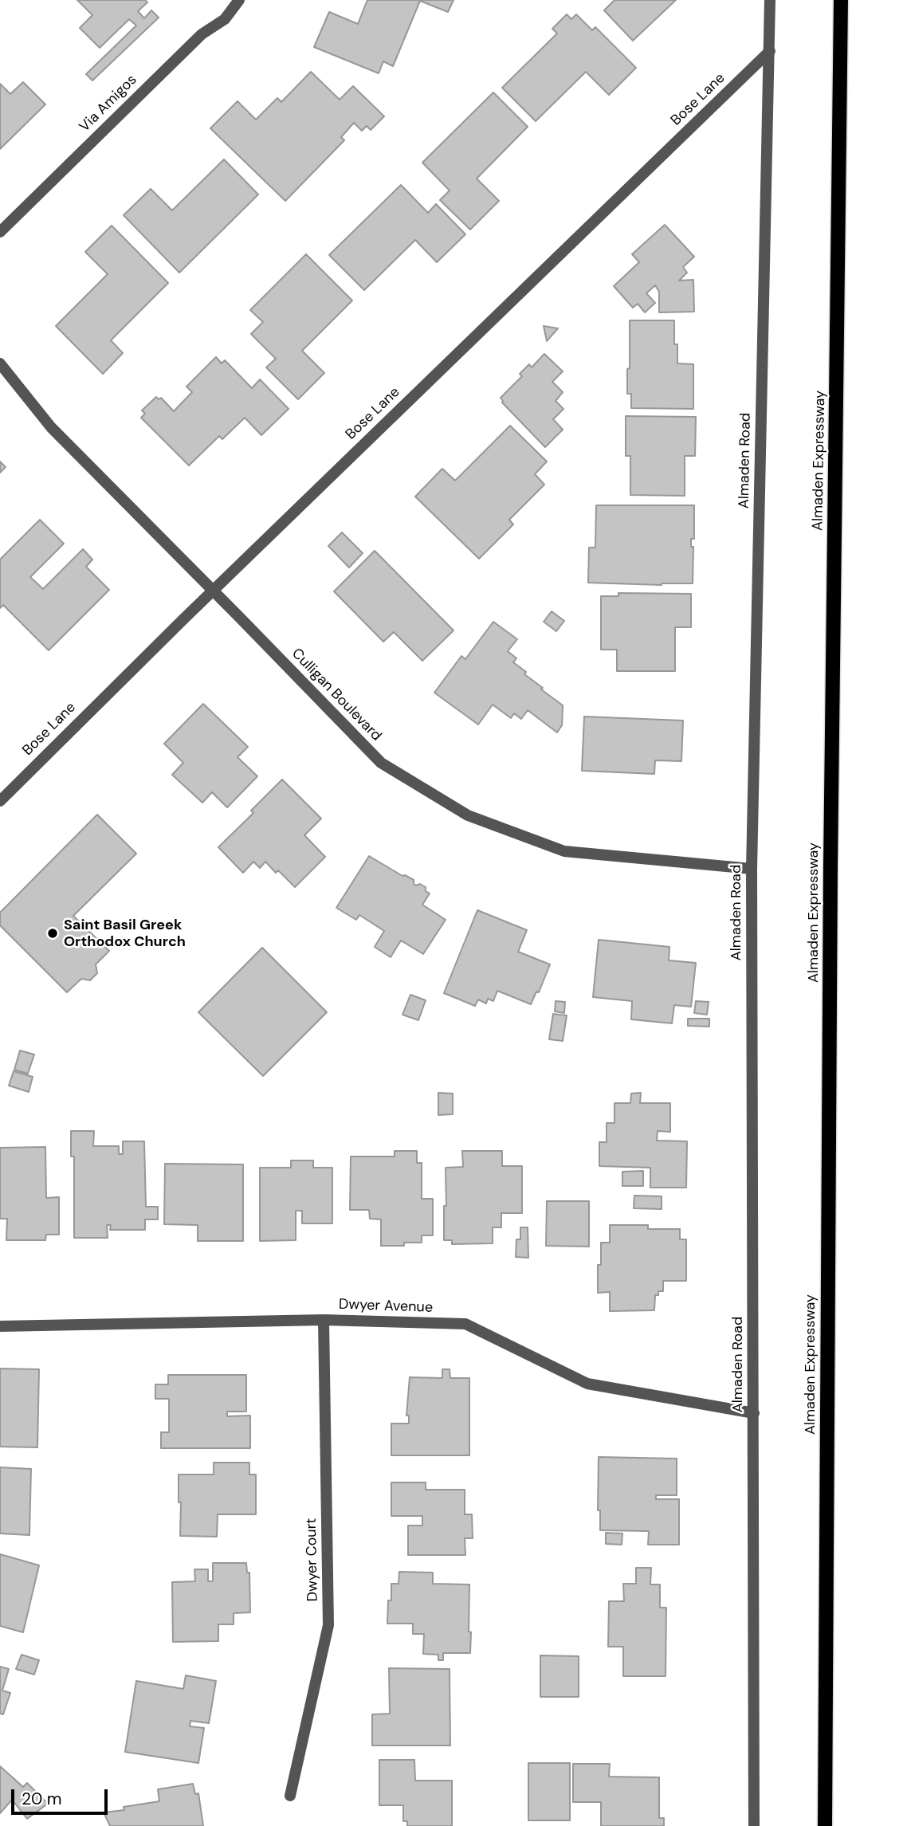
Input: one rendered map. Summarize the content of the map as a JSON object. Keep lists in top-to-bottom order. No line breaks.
{"streets":{"main road":["Almaden Expressway"],"street":["Bose Lane","Via Amigos","Almaden Road","Culligan Boulevard","Dwyer Avenue","Dwyer Court"]},"crossings":[["Bose Lane","Almaden Road"],["Bose Lane","Culligan Boulevard"],["Almaden Road","Culligan Boulevard"],["Almaden Road","Dwyer Avenue"],["Dwyer Avenue","Dwyer Court"]],"places":["Saint Basil Greek Orthodox Church"],"scale_bar":"20 m"}
